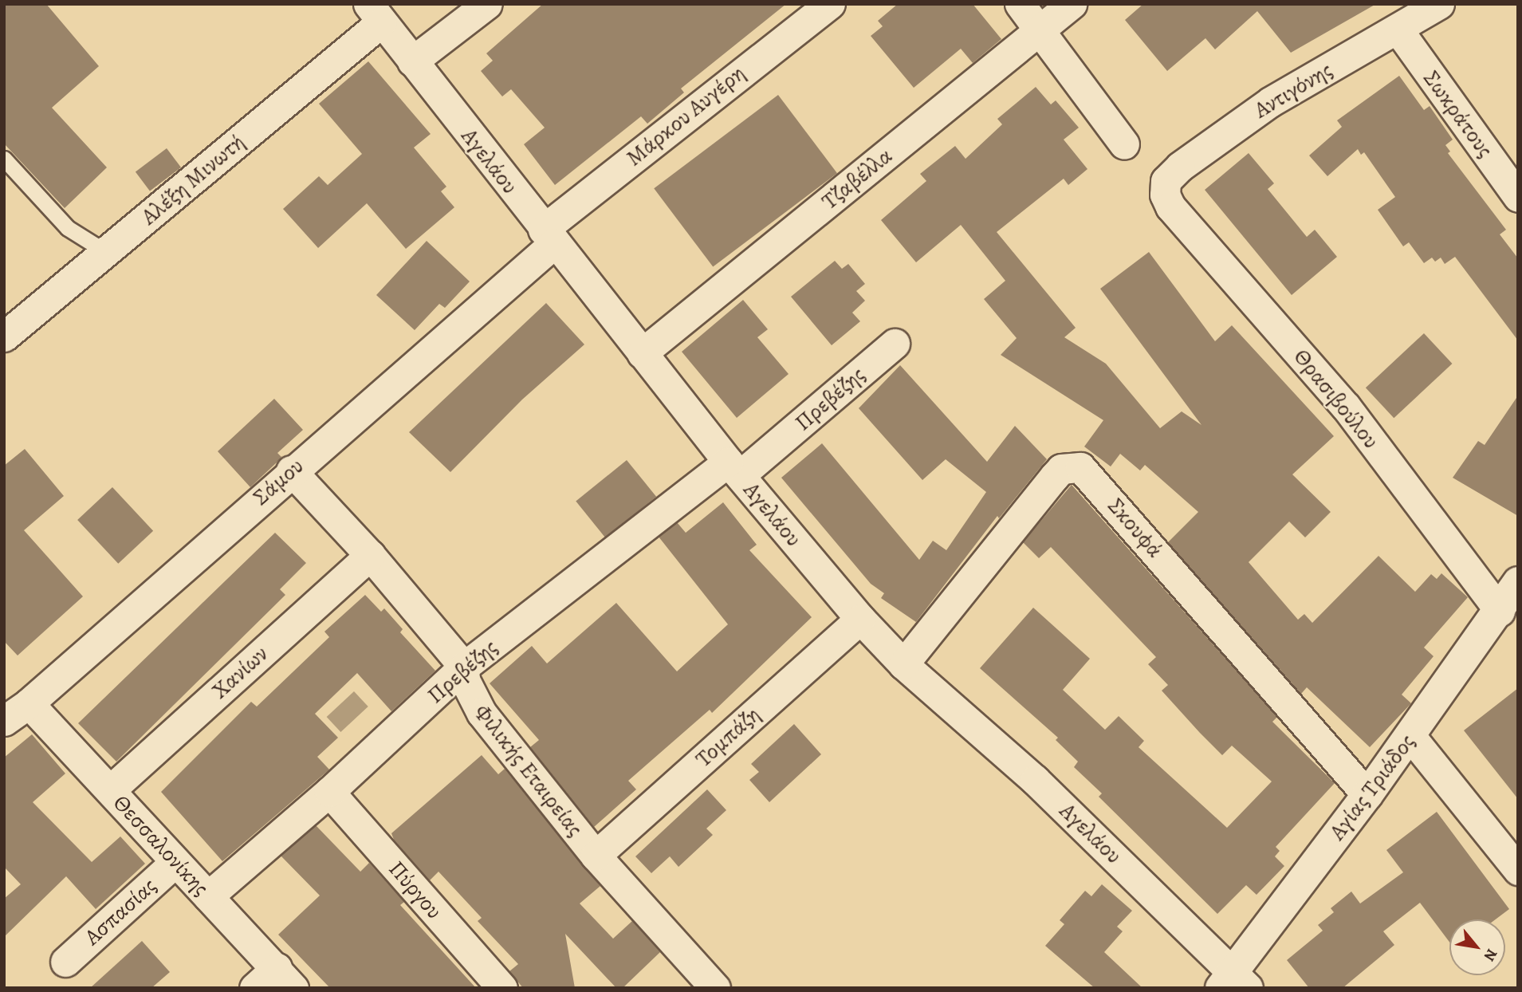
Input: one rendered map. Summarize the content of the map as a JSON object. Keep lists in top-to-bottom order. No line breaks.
{"streets":{"street":["Αντιγόνης","Σωκράτους","Μάρκου Αυγέρη","Αγελάου","Τζαβέλλα","Αλέξη Μινωτή","Πρεβέζης","Θρασιβούλου","Σάμου","Σκουφά","Χανίων","Τομπάζη","Φιλικής Εταιρείας","Αγίας Τριάδος","Θεσσαλονίκης","Πύργου","Ασπασίας"]},"crossings":[["Αντιγόνης","Σωκράτους"],["Αντιγόνης","Θρασιβούλου"],["Μάρκου Αυγέρη","Αγελάου"],["Μάρκου Αυγέρη","Σάμου"],["Αγελάου","Τζαβέλλα"],["Αγελάου","Αλέξη Μινωτή"],["Αγελάου","Πρεβέζης"],["Αγελάου","Σάμου"],["Αγελάου","Σκουφά"],["Αγελάου","Τομπάζη"],["Αγελάου","Αγίας Τριάδος"],["Πρεβέζης","Φιλικής Εταιρείας"],["Πρεβέζης","Θεσσαλονίκης"],["Πρεβέζης","Πύργου"],["Θρασιβούλου","Αγίας Τριάδος"],["Σάμου","Φιλικής Εταιρείας"],["Σάμου","Θεσσαλονίκης"],["Σκουφά","Αγίας Τριάδος"],["Χανίων","Φιλικής Εταιρείας"],["Χανίων","Θεσσαλονίκης"],["Τομπάζη","Φιλικής Εταιρείας"],["Θεσσαλονίκης","Ασπασίας"]],"north":"bottom right"}
